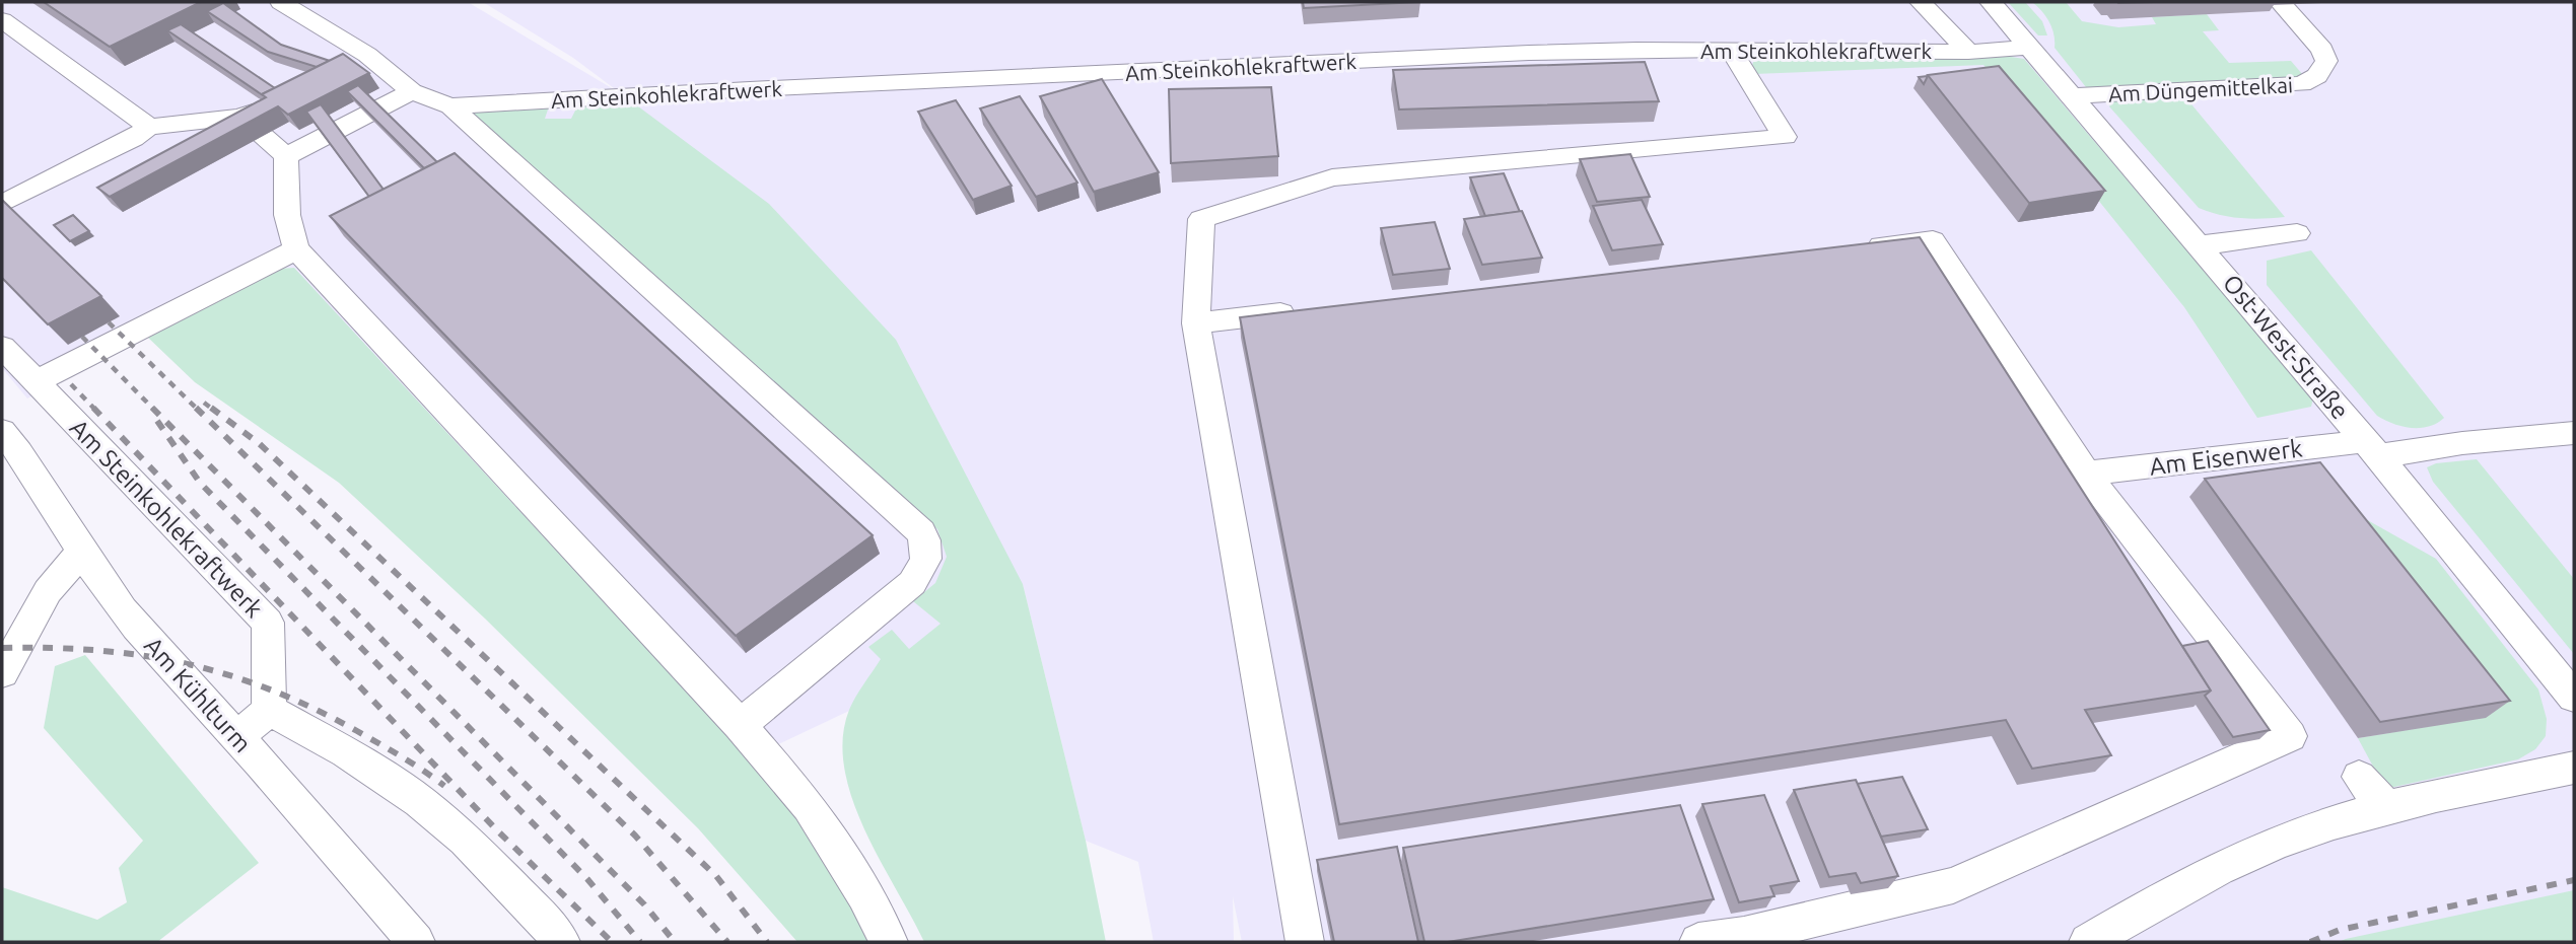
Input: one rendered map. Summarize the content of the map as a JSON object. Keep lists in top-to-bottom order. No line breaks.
{"streets":{"street":["Am Steinkohlekraftwerk","Am Düngemittelkai","Ost-West-Straße","Am Eisenwerk","Am Kühlturm"]},"crossings":[["Am Steinkohlekraftwerk","Ost-West-Straße"],["Am Düngemittelkai","Ost-West-Straße"],["Ost-West-Straße","Am Eisenwerk"]]}
